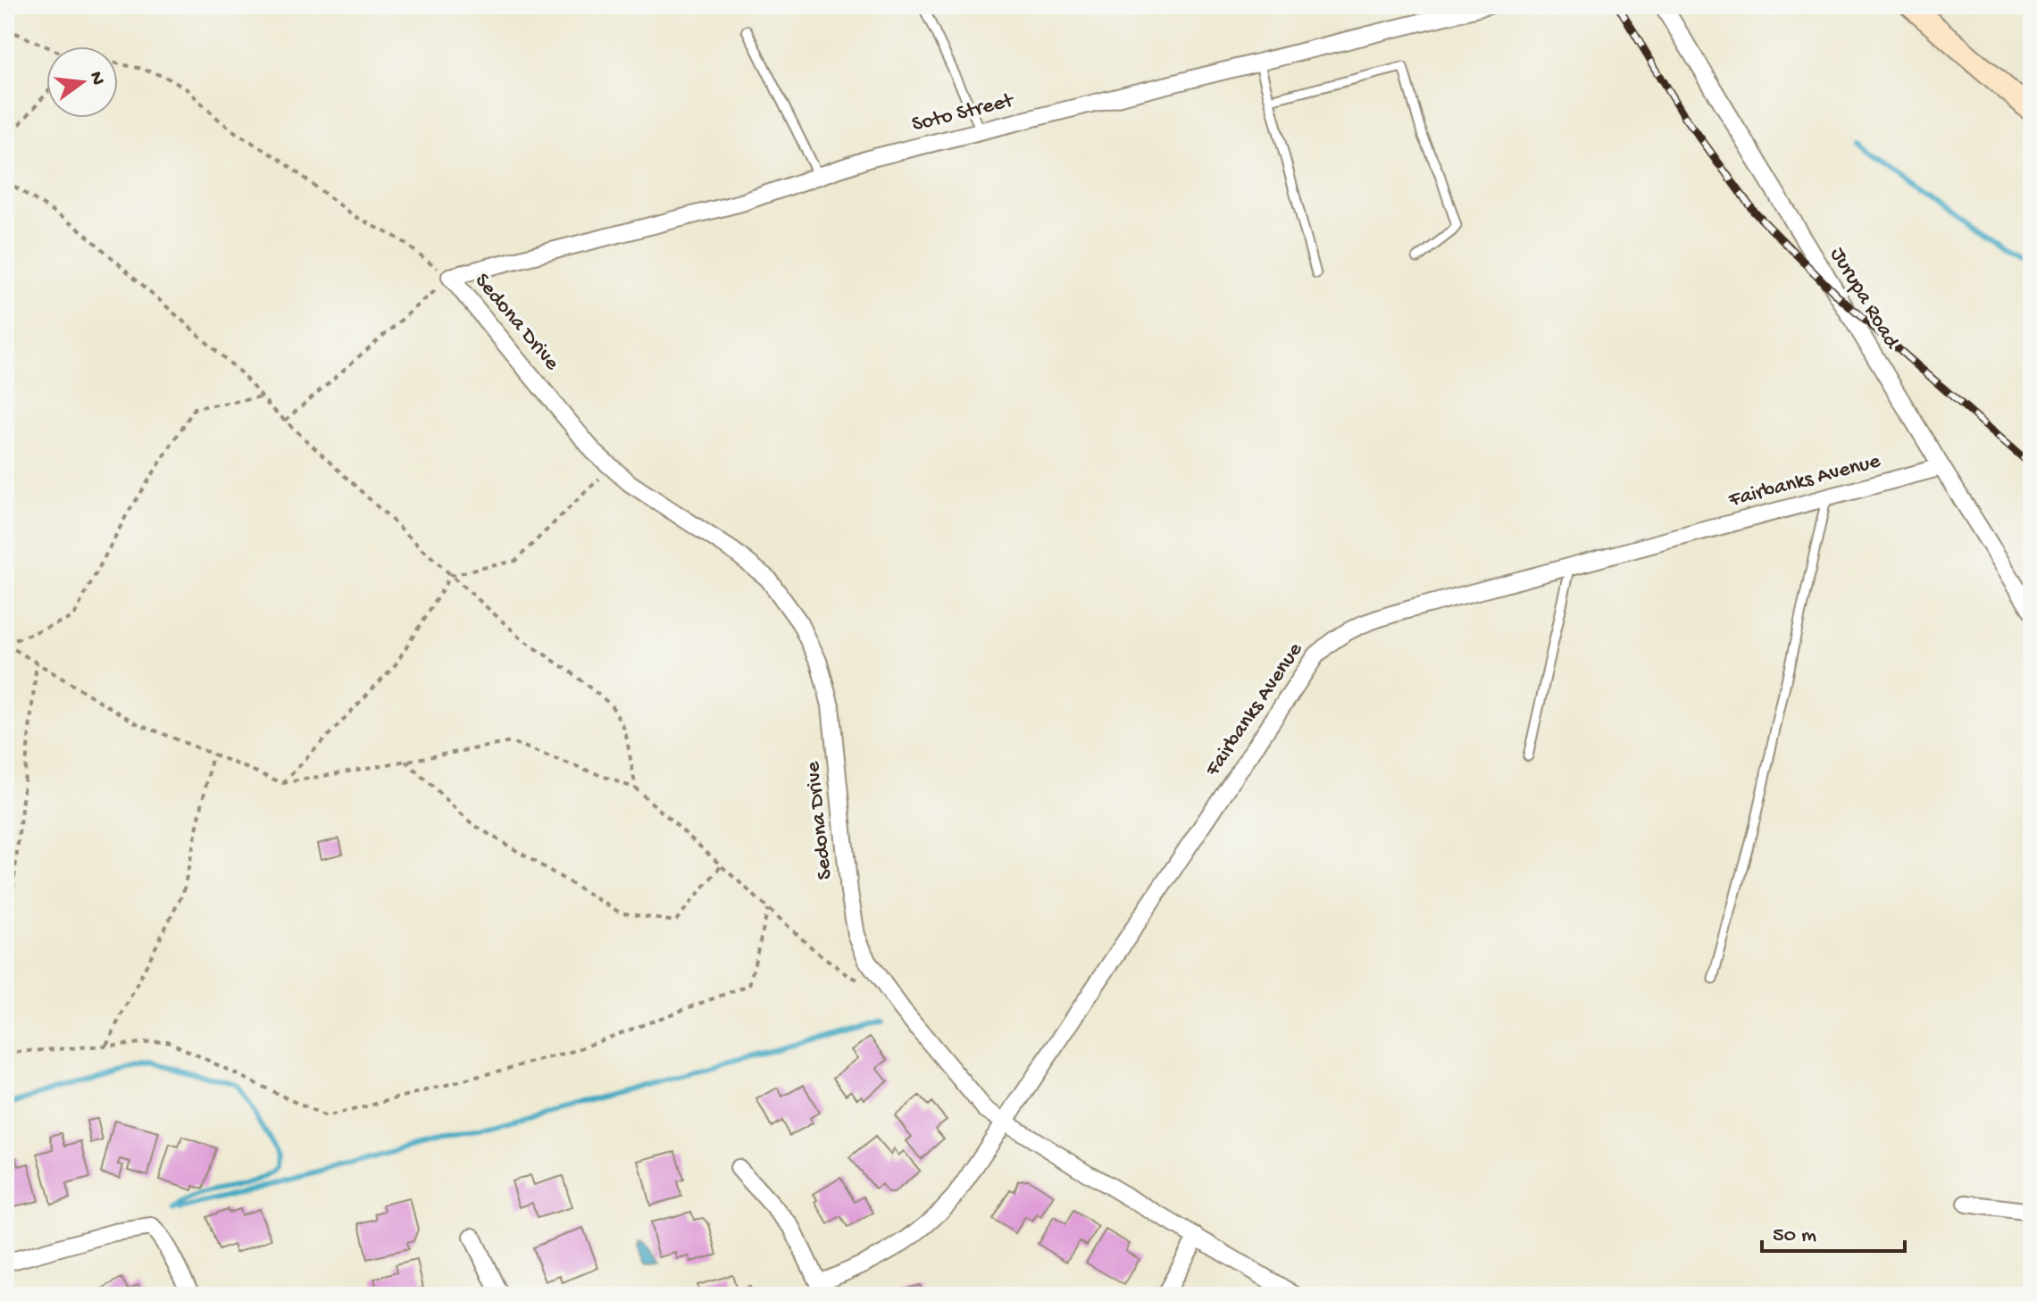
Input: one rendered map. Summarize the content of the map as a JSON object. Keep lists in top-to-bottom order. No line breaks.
{"streets":{"street":["Soto Street","Jurupa Road","Sedona Drive","Fairbanks Avenue"]},"crossings":[["Soto Street","Sedona Drive"],["Jurupa Road","Fairbanks Avenue"],["Sedona Drive","Fairbanks Avenue"]],"scale_bar":"50 m","north":"right"}
